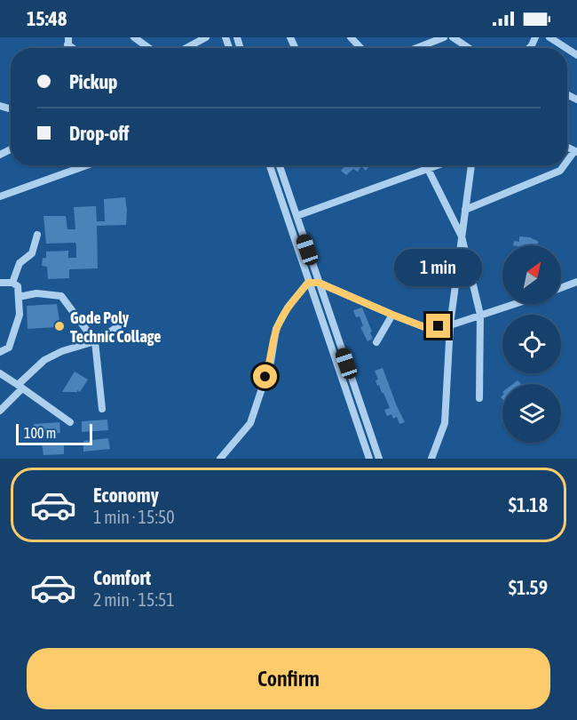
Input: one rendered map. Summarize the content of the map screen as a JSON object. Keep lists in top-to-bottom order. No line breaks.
{"places":["Gode Poly Technic Collage"],"scale_bar":"100 m","north":"top right","page":{"status":"15:48","banner":["Pickup","Drop-off"],"bubble":"1 min","scale":"100 m","list":[{"name":"Economy","note":"1 min · 15:50","value":"$1.18"},{"name":"Comfort","note":"2 min · 15:51","value":"$1.59"}],"buttons":"Confirm"}}
